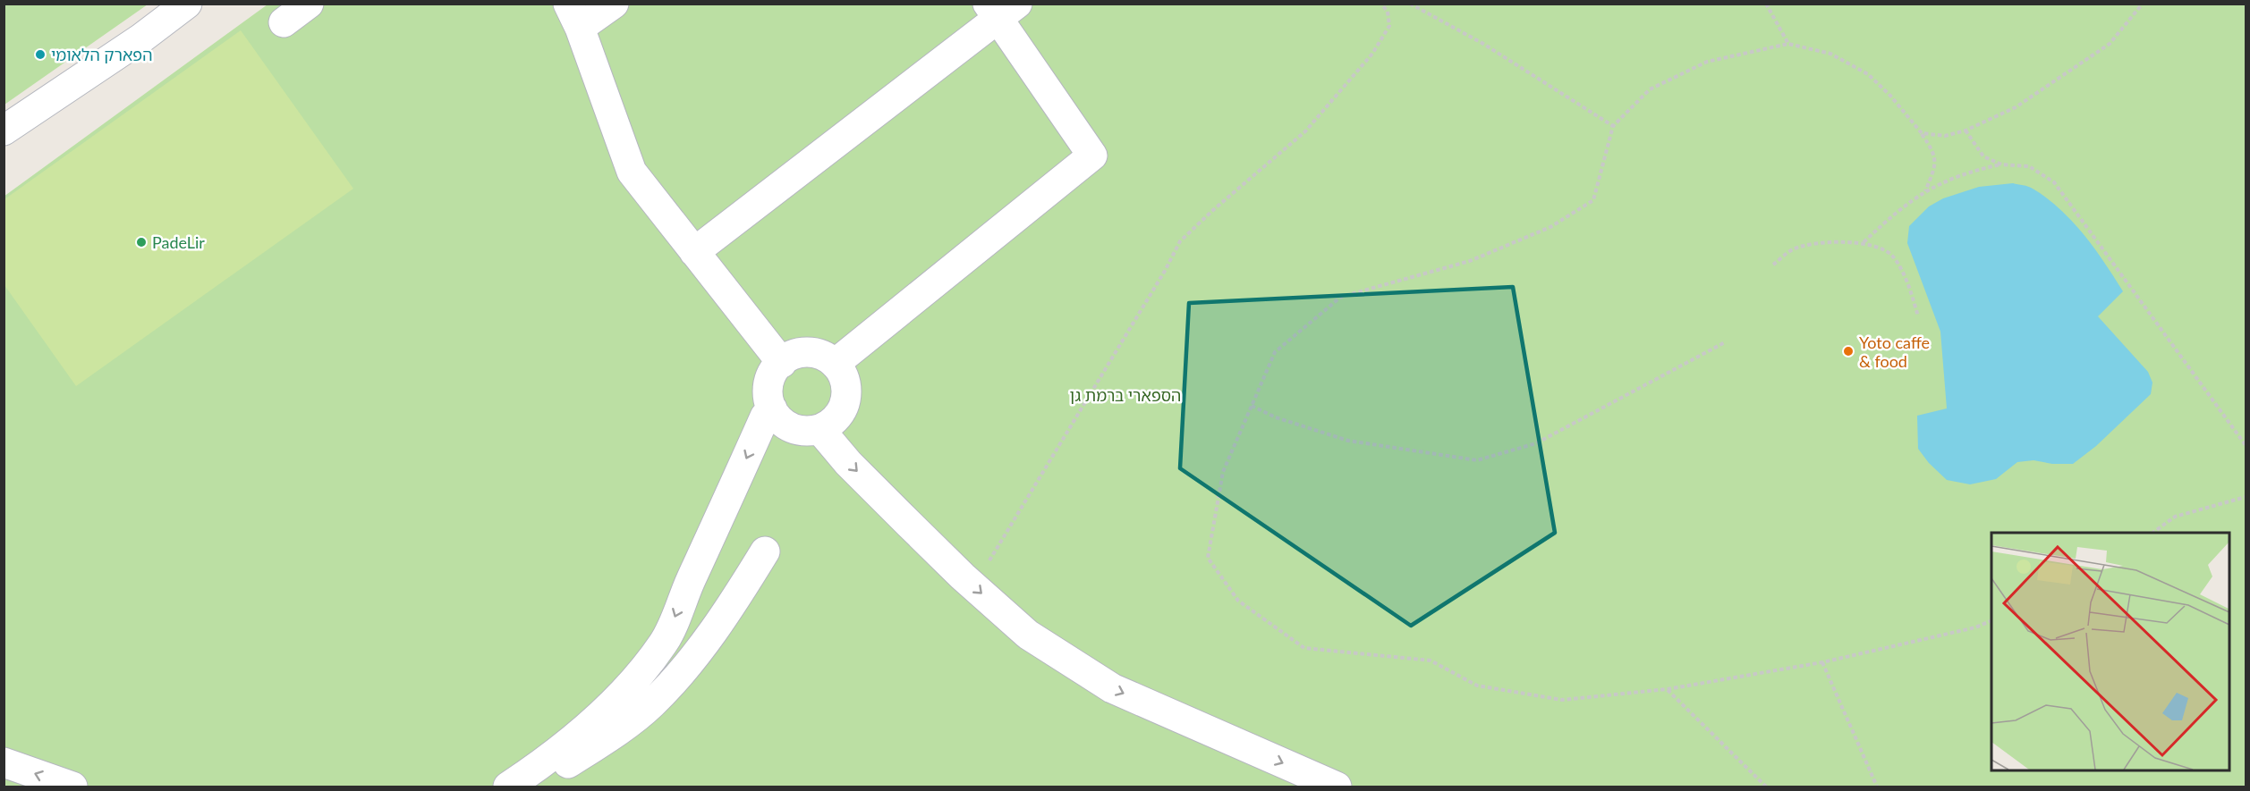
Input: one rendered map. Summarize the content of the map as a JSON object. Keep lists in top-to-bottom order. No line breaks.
{"parks":["הספארי ברמת גן"],"places":["הפארק הלאומי","PadeLir","Yoto caffe & food"]}
